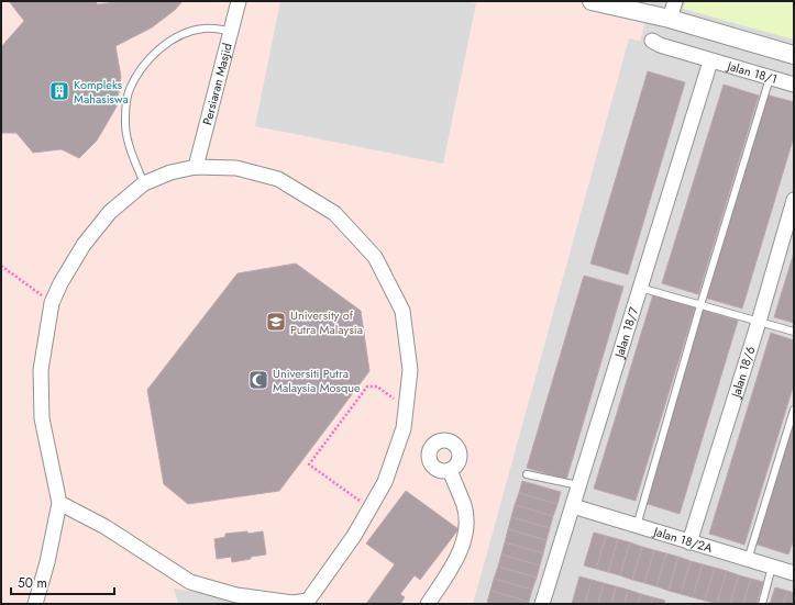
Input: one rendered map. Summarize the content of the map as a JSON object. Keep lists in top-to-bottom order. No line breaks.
{"streets":{"street":["Jalan 18/1","Persiaran Masjid","Jalan 18/7","Jalan 18/6","Jalan 18/2A"]},"crossings":[["Jalan 18/1","Jalan 18/7"],["Jalan 18/7","Jalan 18/2A"],["Jalan 18/6","Jalan 18/2A"]],"places":{"building":["Kompleks Mahasiswa"],"school or university":["University of Putra Malaysia"],"mosque":["Universiti Putra Malaysia Mosque"]},"scale_bar":"50 m"}
